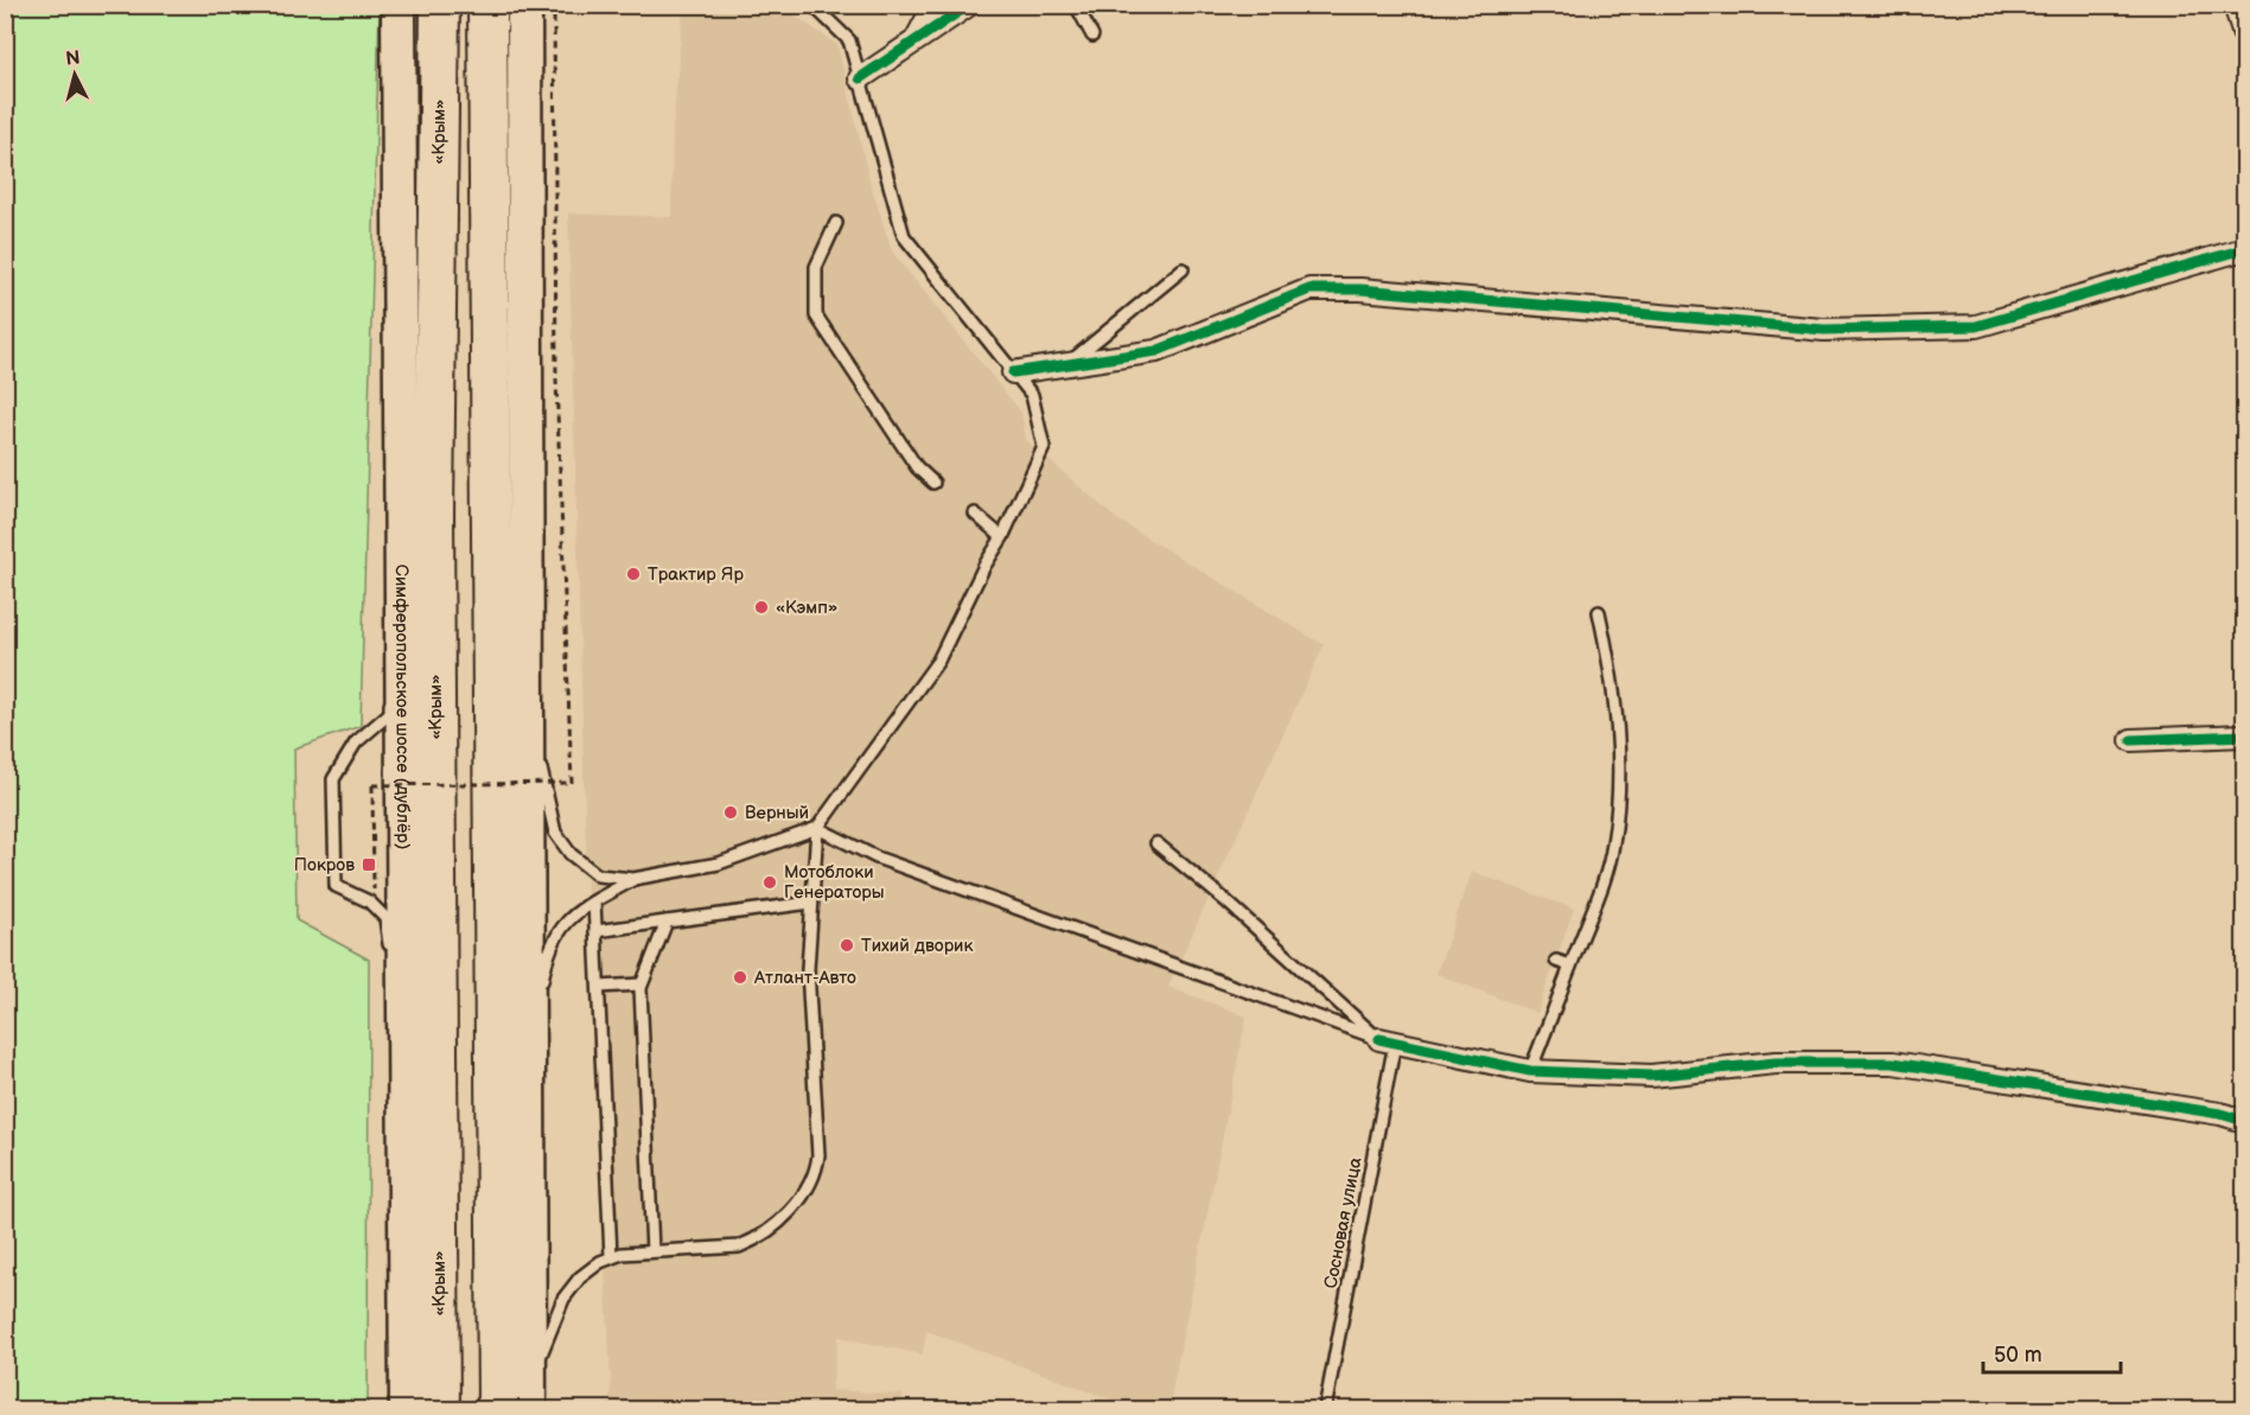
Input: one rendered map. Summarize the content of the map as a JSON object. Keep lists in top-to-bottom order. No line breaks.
{"streets":{"highway":["«Крым»"],"main road":["Симферопольское шоссе (дублёр)"],"lane":["Сосновая улица"]},"places":{"other":["Трактир Яр","«Кэмп»","Верный","Мотоблоки Генераторы","Тихий дворик","Атлант-Авто"],"transit":["Покров"]},"scale_bar":"50 m","north":"top"}
